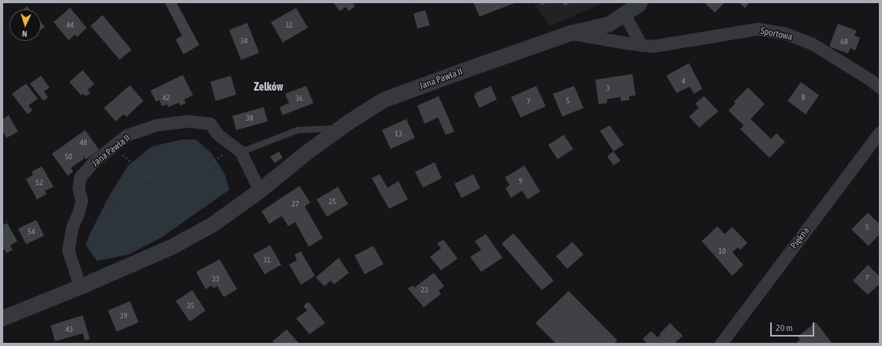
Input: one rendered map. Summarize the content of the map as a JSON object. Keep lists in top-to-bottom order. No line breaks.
{"streets":{"street":["Sportowa","Jana Pawła II","Piękna"]},"crossings":[["Sportowa","Jana Pawła II"]],"districts":["Zelków"],"house_numbers":["44","32","34","68","4","3","42","8","36","5","7","38","13","48","50","9","52","25","27","5","54","10","31","7","33","23","35","39","43"],"scale_bar":"20 m","north":"bottom"}
